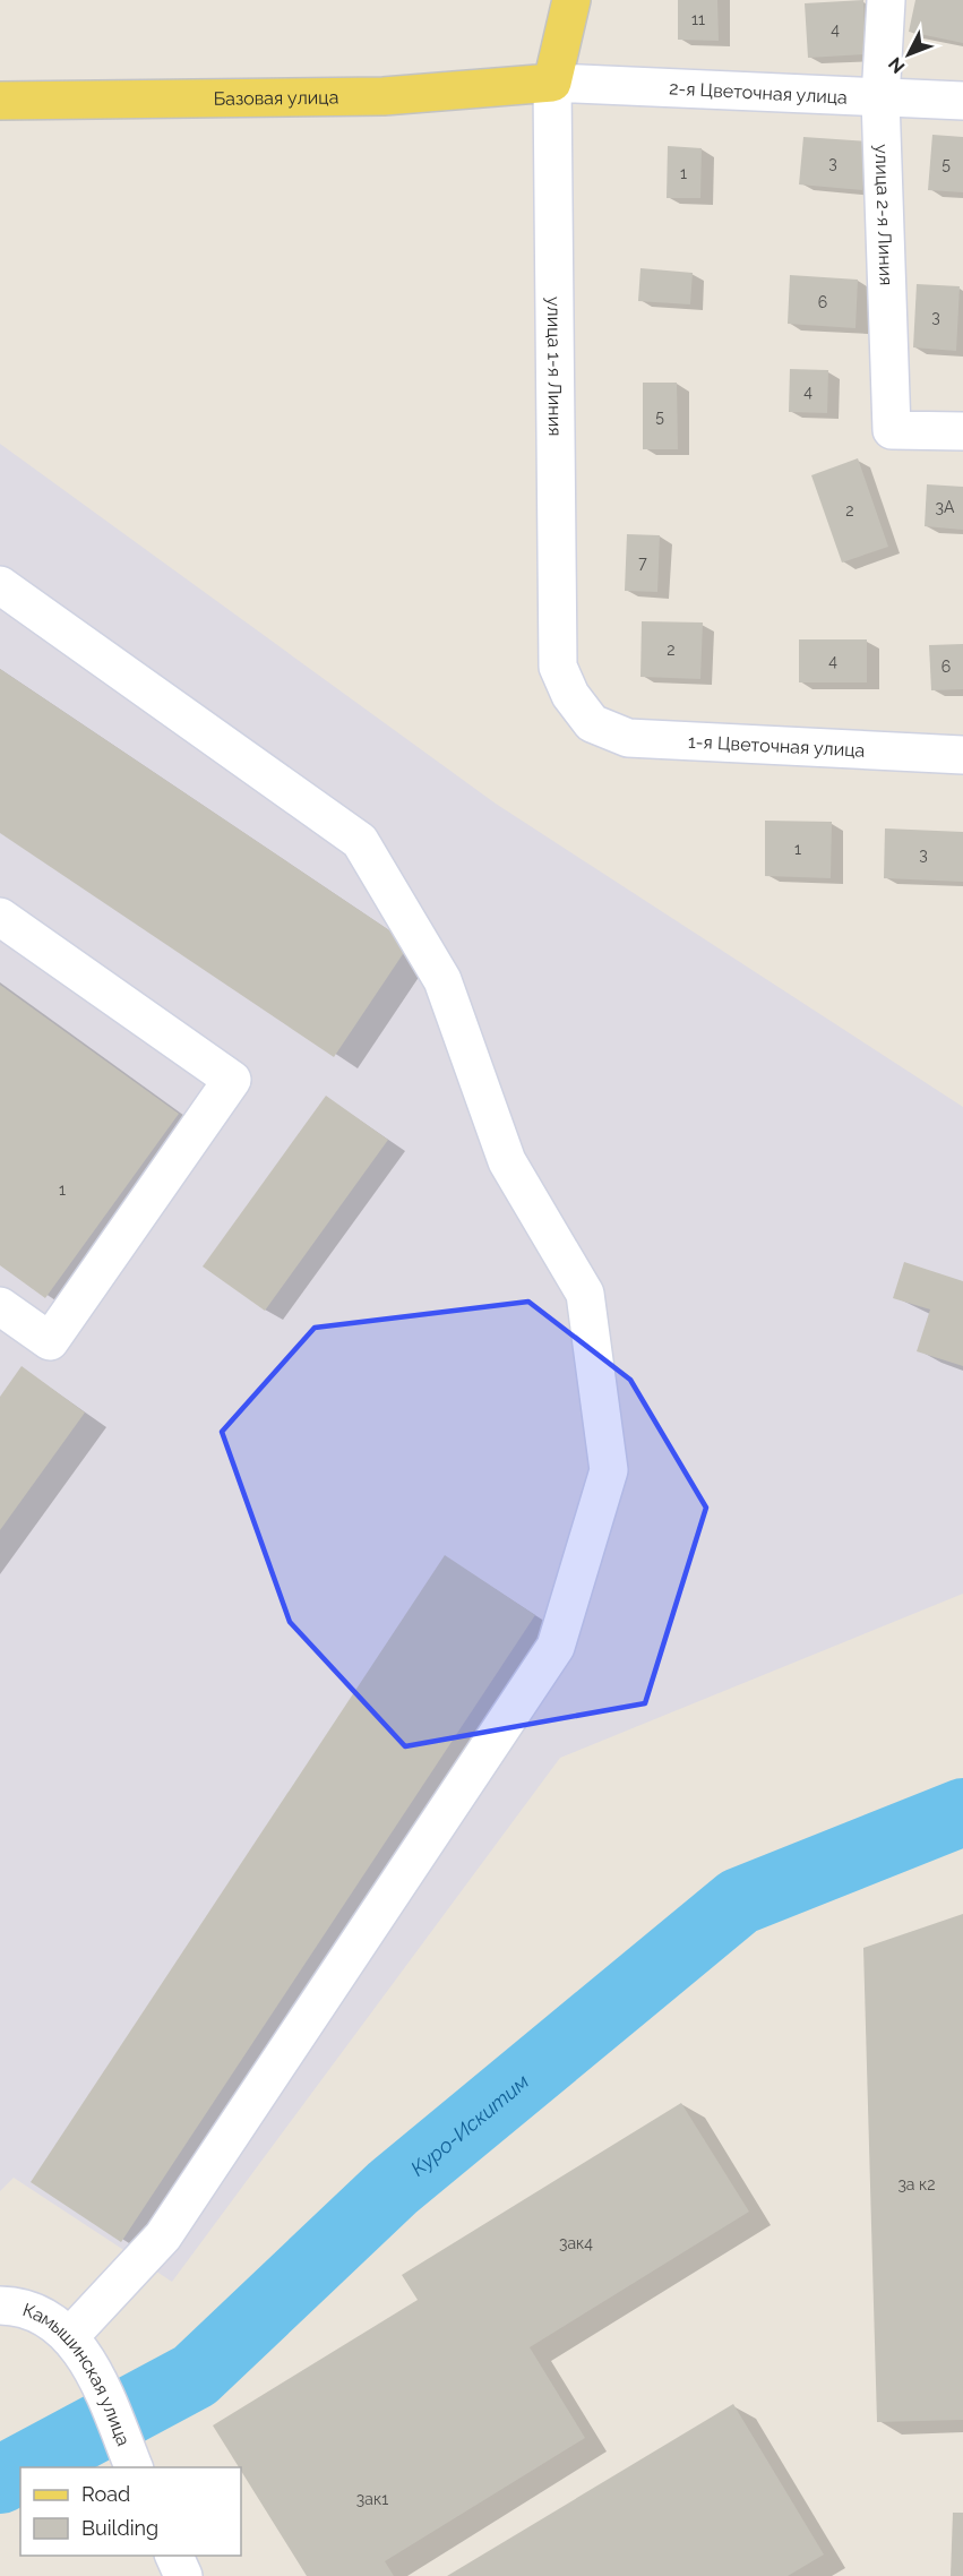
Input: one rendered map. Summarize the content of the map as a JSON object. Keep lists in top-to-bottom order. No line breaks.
{"streets":{"main road":["Базовая улица","улица 1-я Линия"],"street":["2-я Цветочная улица","улица 2-я Линия","1-я Цветочная улица","Камышинская улица"]},"crossings":[["2-я Цветочная улица","Базовая улица"],["2-я Цветочная улица","улица 2-я Линия"],["2-я Цветочная улица","улица 1-я Линия"],["Базовая улица","улица 1-я Линия"],["улица 1-я Линия","1-я Цветочная улица"]],"water":["Куро-Искитим"],"house_numbers":["11","4","3","5","1","6","3","4","5","3А","2","7","2","4","6","1","3","1","3а к2","3ак4","3ак1"],"legend":["Road","Building"],"north":"bottom left"}
